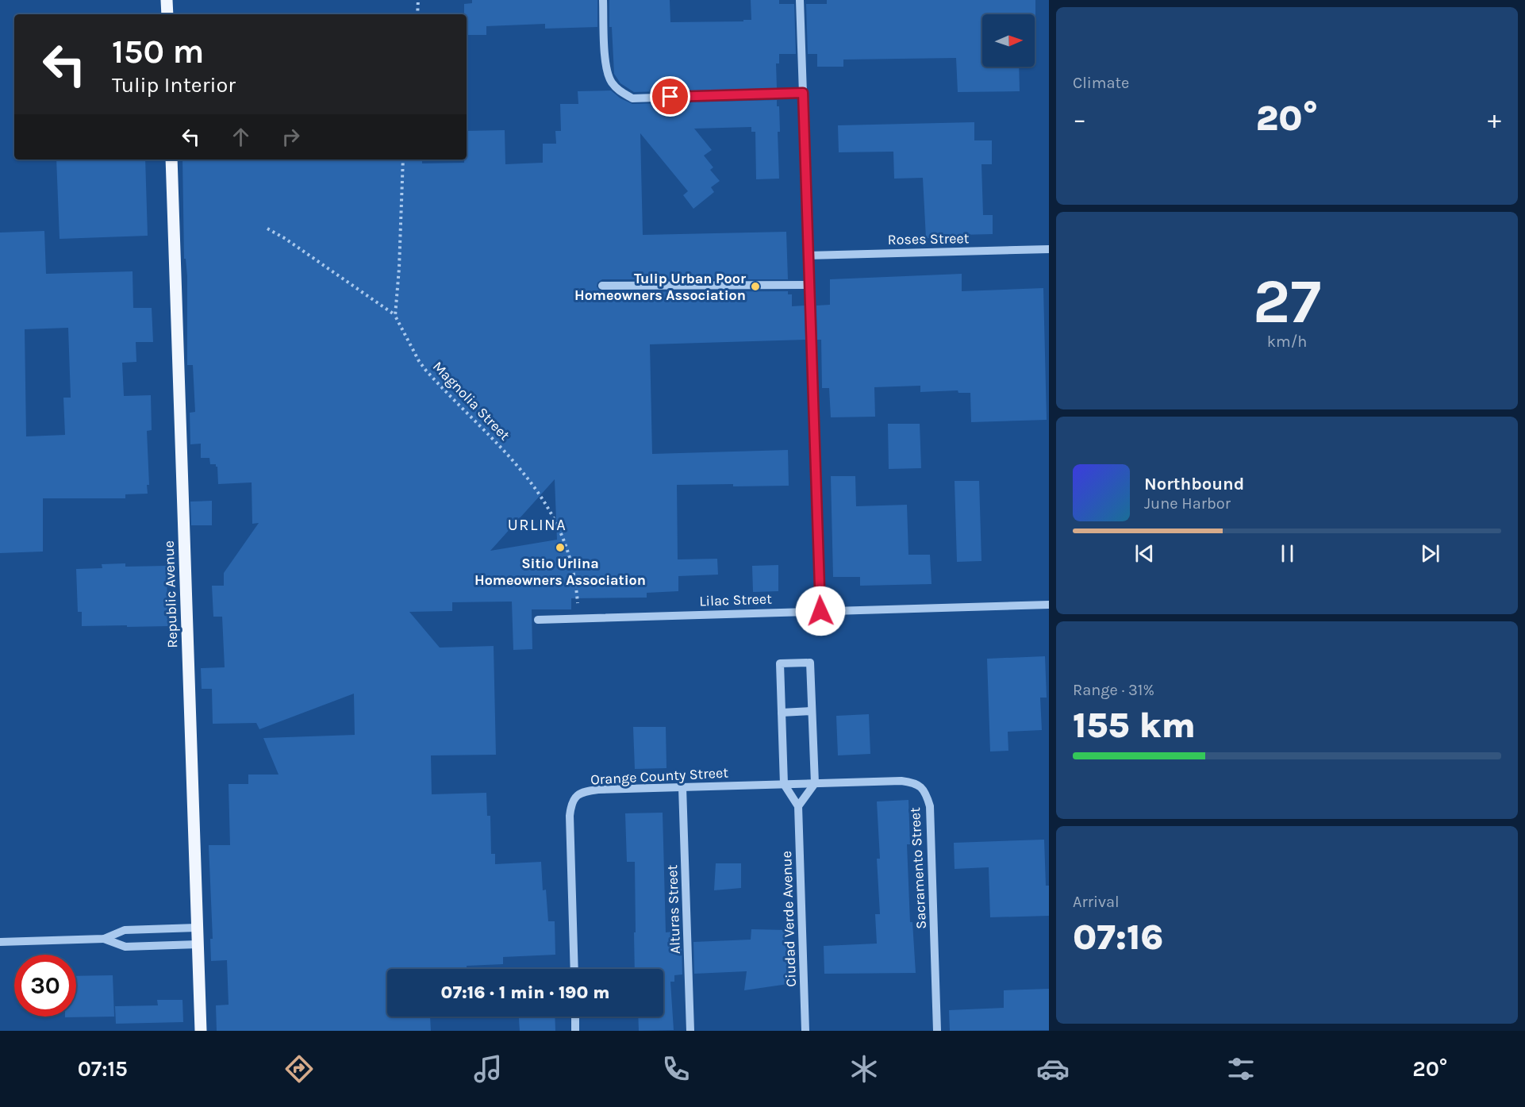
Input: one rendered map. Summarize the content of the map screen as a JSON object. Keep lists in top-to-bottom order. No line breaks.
{"streets":{"main road":["Republic Avenue"],"street":["Roses Street","Lilac Street","Orange County Street","Sacramento Street","Alturas Street","Ciudad Verde Avenue"],"path":["Magnolia Street"]},"crossings":[["Magnolia Street","Lilac Street"],["Orange County Street","Sacramento Street"],["Orange County Street","Alturas Street"]],"districts":["URLINA"],"places":["Tulip Urban Poor Homeowners Association","Sitio Urlina Homeowners Association"],"north":"right","page":{"tile":["Climate",["27","km/h"],["Range · 31%","155 km"],["Arrival","07:16"]],"turn":["150 m","Tulip Interior"],"heat":["−","20°","+"],"song":["Northbound","June Harbor"],"limit":"30","trip":"07:16 · 1 min · 190 m","tabs":["07:15","20°"]}}
